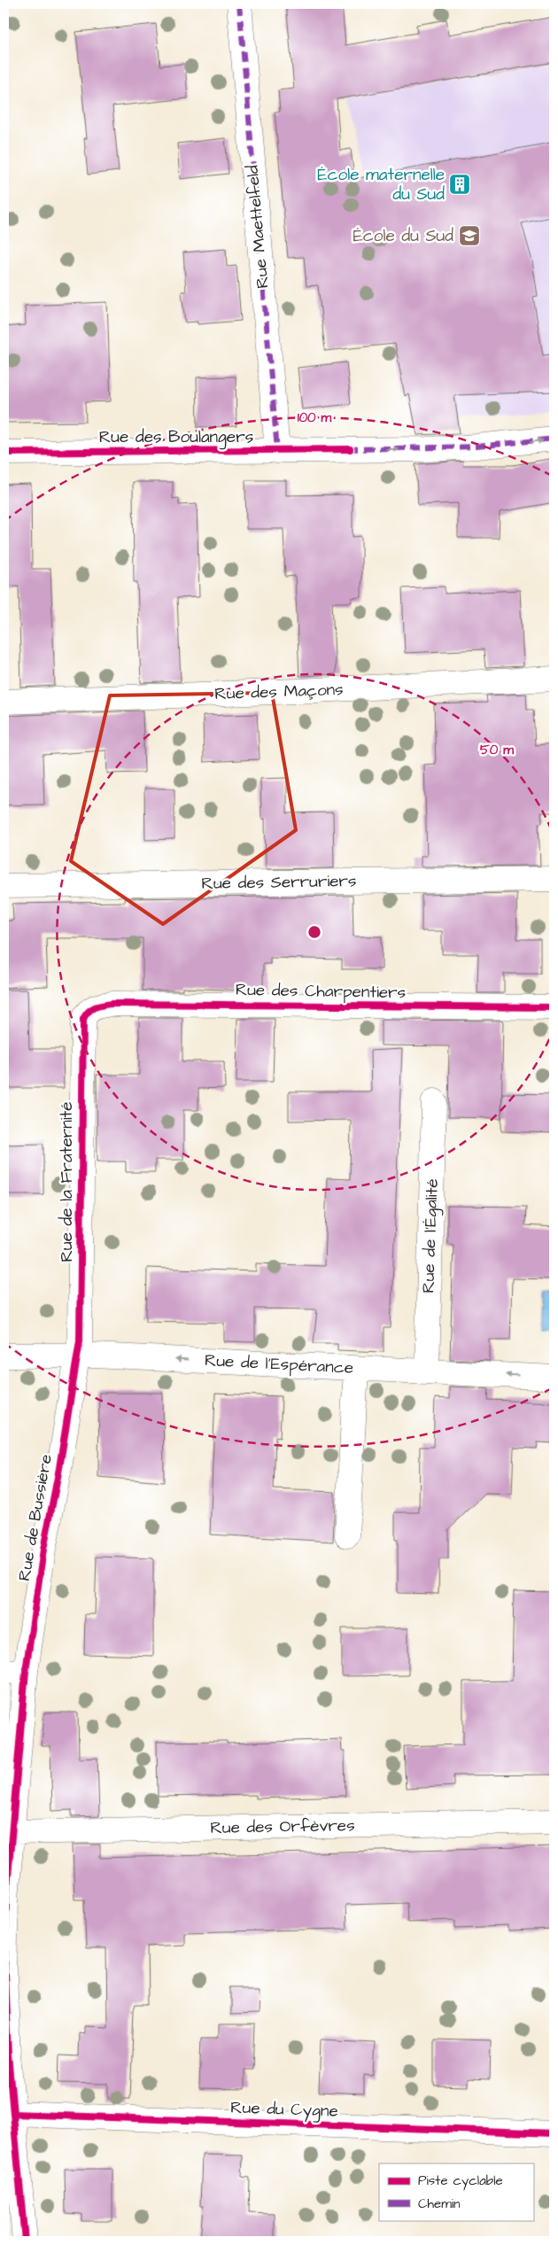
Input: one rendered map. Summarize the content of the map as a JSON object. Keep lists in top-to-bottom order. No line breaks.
{"streets":{"street":["Rue Maettelfeld","Rue des Boulangers","Rue des Maçons","Rue des Serruriers","Rue des Charpentiers","Rue de la Fraternité","Rue de l'Égalité","Rue de l'Espérance","Rue de Bussière","Rue des Orfèvres","Rue du Cygne"]},"crossings":[["Rue Maettelfeld","Rue des Boulangers"],["Rue des Charpentiers","Rue de la Fraternité"],["Rue de la Fraternité","Rue de l'Espérance"],["Rue de la Fraternité","Rue de Bussière"],["Rue de l'Égalité","Rue de l'Espérance"],["Rue de l'Espérance","Rue de Bussière"],["Rue de Bussière","Rue des Orfèvres"],["Rue de Bussière","Rue du Cygne"]],"one_way":["Rue des Boulangers","Rue de l'Espérance"],"places":{"building":["École maternelle du Sud"],"school or university":["École du Sud"]},"legend":["Piste cyclable","Chemin"],"rings":["100 m","50 m"]}
